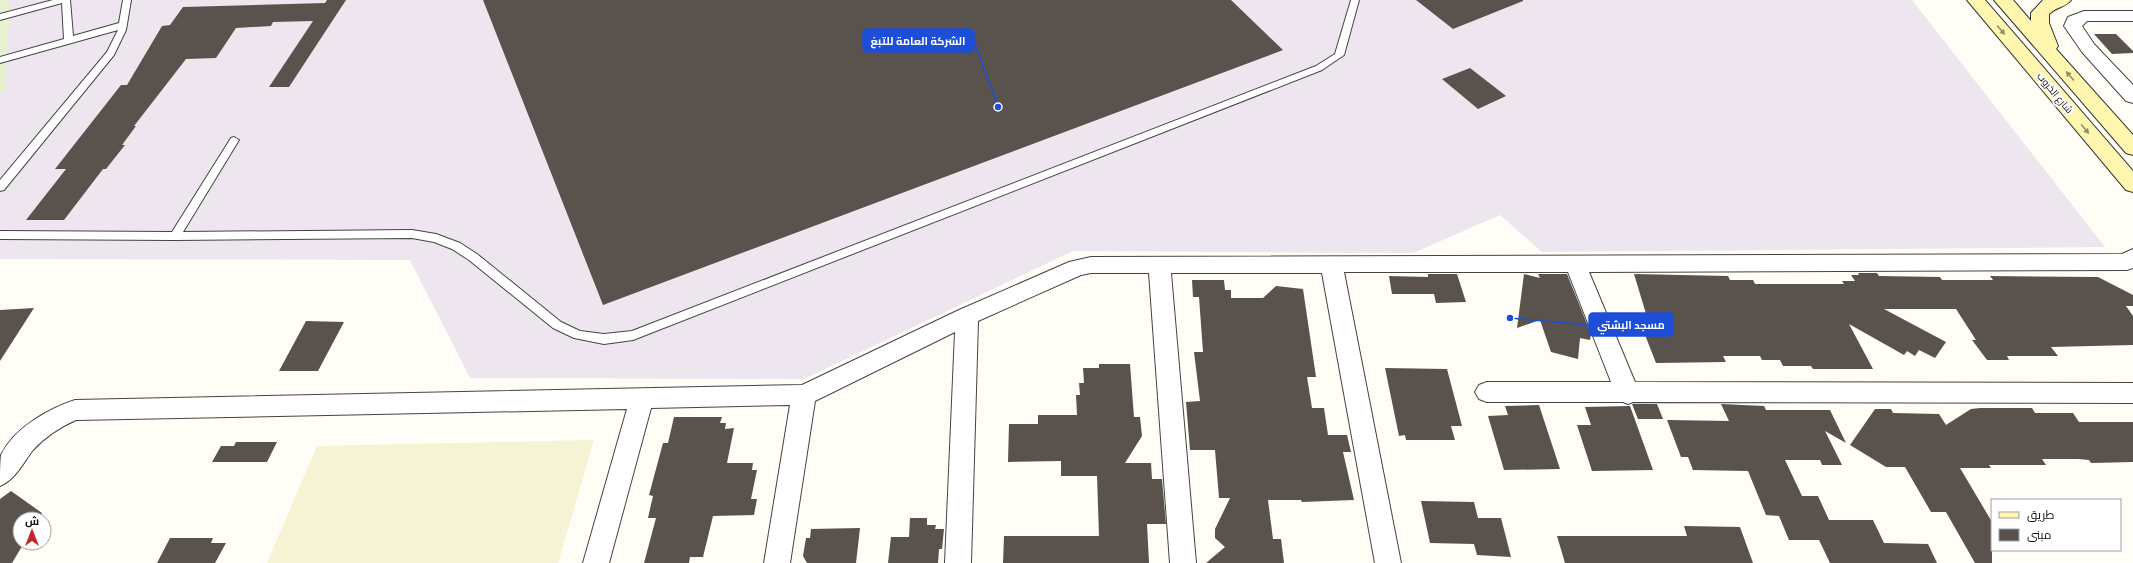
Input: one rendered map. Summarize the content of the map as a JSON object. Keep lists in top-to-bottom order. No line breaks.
{"streets":{"main road":["شارع الخروب"]},"places":["الشركة العامة للتبغ","مسجد البشتي"],"legend":["طريق","مبنى"],"north":"top"}
